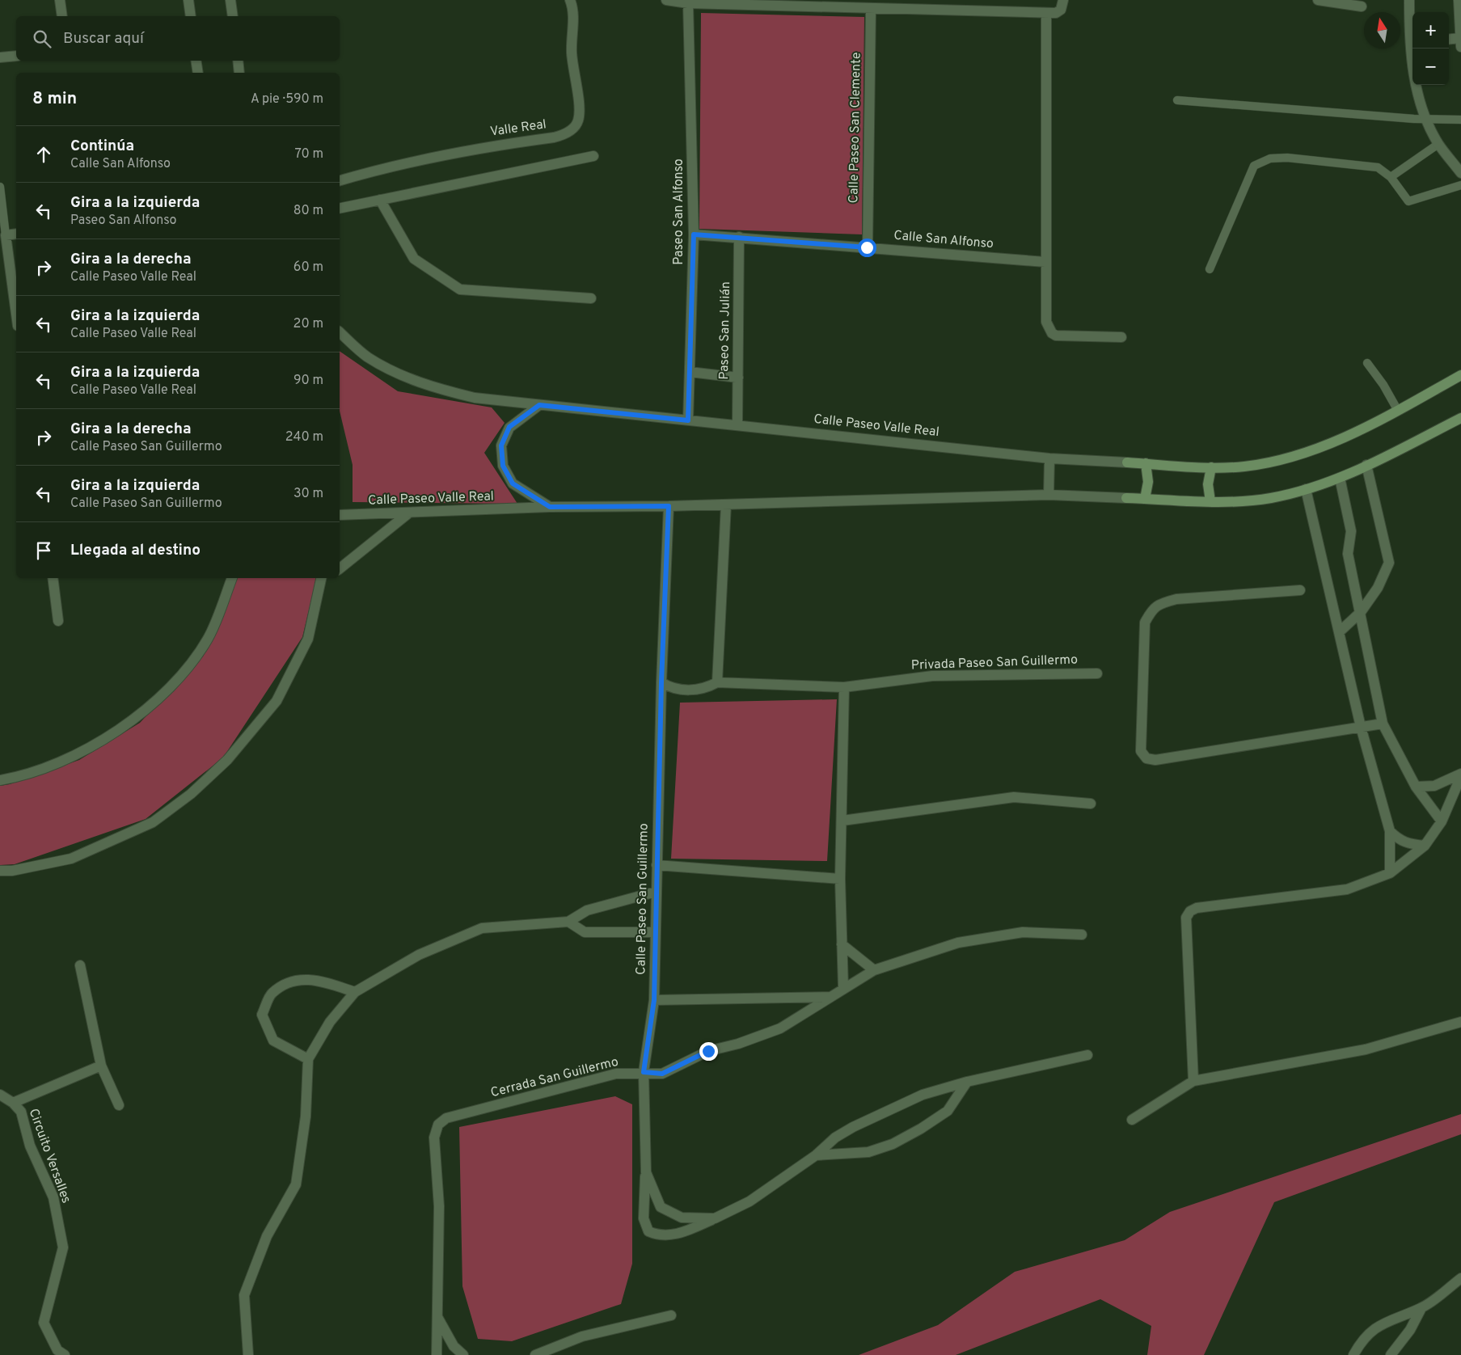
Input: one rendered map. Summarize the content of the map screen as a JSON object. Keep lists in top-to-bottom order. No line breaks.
{"streets":{"street":["Calle Paseo San Clemente","Valle Real","Paseo San Alfonso","Calle San Alfonso","Paseo San Julián","Calle Paseo Valle Real","Privada Paseo San Guillermo","Calle Paseo San Guillermo","Cerrada San Guillermo","Circuito Versalles"]},"crossings":[["Calle Paseo San Clemente","Calle San Alfonso"],["Paseo San Alfonso","Calle San Alfonso"],["Paseo San Alfonso","Calle Paseo Valle Real"],["Calle San Alfonso","Paseo San Julián"],["Paseo San Julián","Calle Paseo Valle Real"],["Calle Paseo Valle Real","Calle Paseo San Guillermo"],["Calle Paseo San Guillermo","Cerrada San Guillermo"]],"north":"top","page":{"map_buttons":["+","−"],"search":"Buscar aquí","heading":["8 min","A pie · 590 m"],"list":[["Continúa","Calle San Alfonso","70 m"],["Gira a la izquierda","Paseo San Alfonso","80 m"],["Gira a la derecha","Calle Paseo Valle Real","60 m"],["Gira a la izquierda","Calle Paseo Valle Real","20 m"],["Gira a la izquierda","Calle Paseo Valle Real","90 m"],["Gira a la derecha","Calle Paseo San Guillermo","240 m"],["Gira a la izquierda","Calle Paseo San Guillermo","30 m"],"Llegada al destino"]}}
